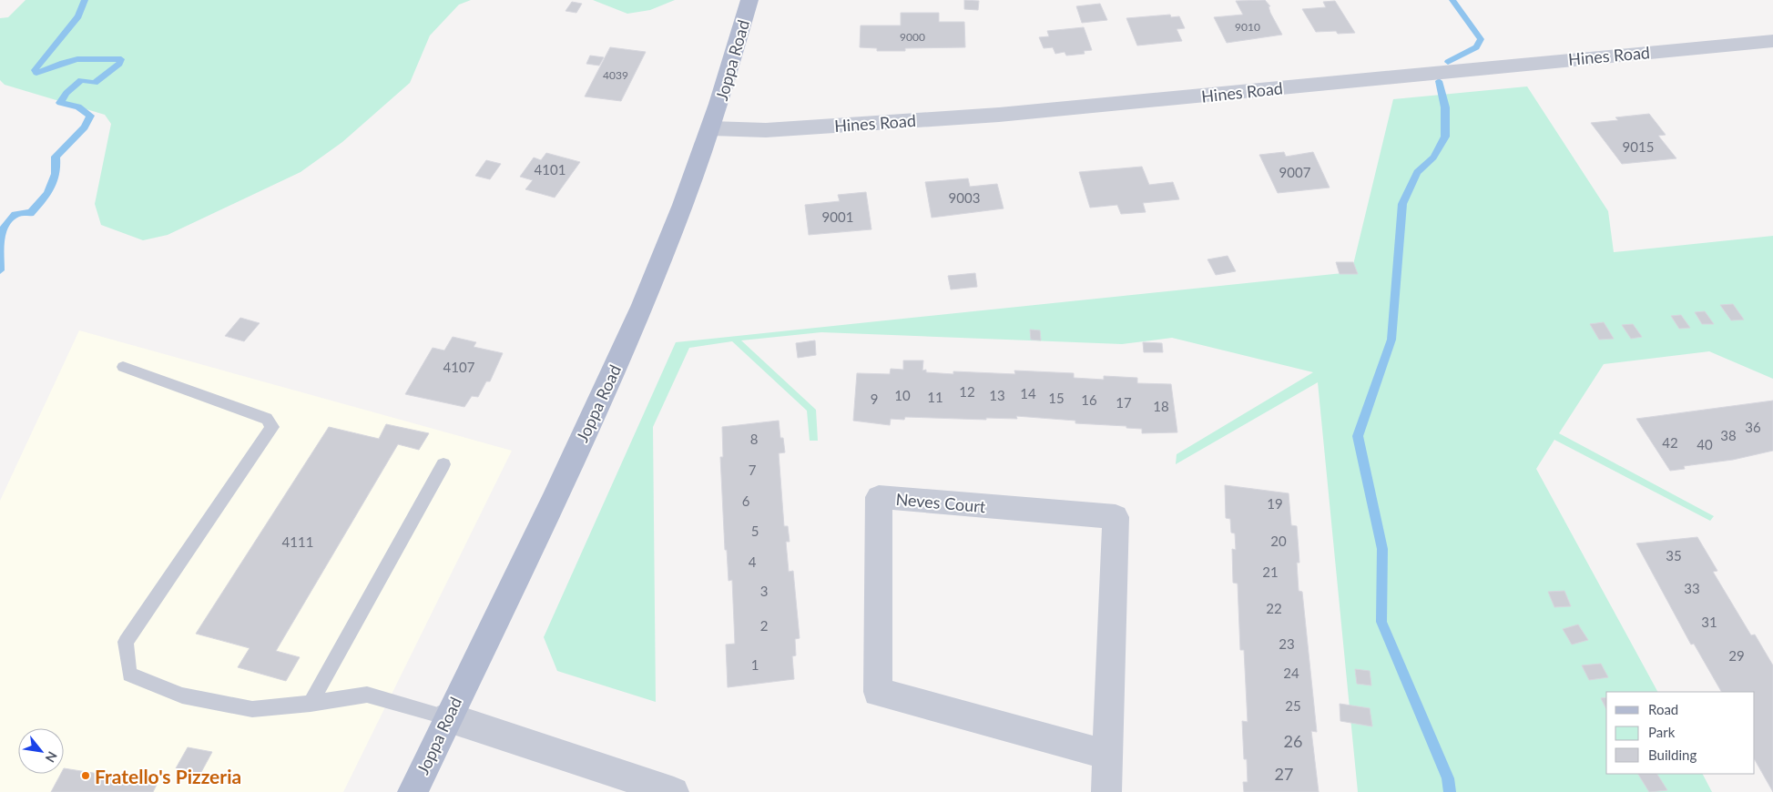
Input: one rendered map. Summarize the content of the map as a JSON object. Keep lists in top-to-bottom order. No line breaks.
{"streets":{"main road":["Joppa Road"],"street":["Hines Road","Neves Court"]},"crossings":[["Hines Road","Joppa Road"]],"places":["Fratello's Pizzeria"],"house_numbers":["9010","9000","4039","9015","4101","9007","9003","9001","4107","12","14","10","13","11","15","9","16","17","18","36","38","8","42","40","7","6","19","5","20","4111","35","4","21","33","3","22","31","2","23","29","1","24","25","26","27"],"legend":["Road","Park","Building"],"north":"bottom right"}
